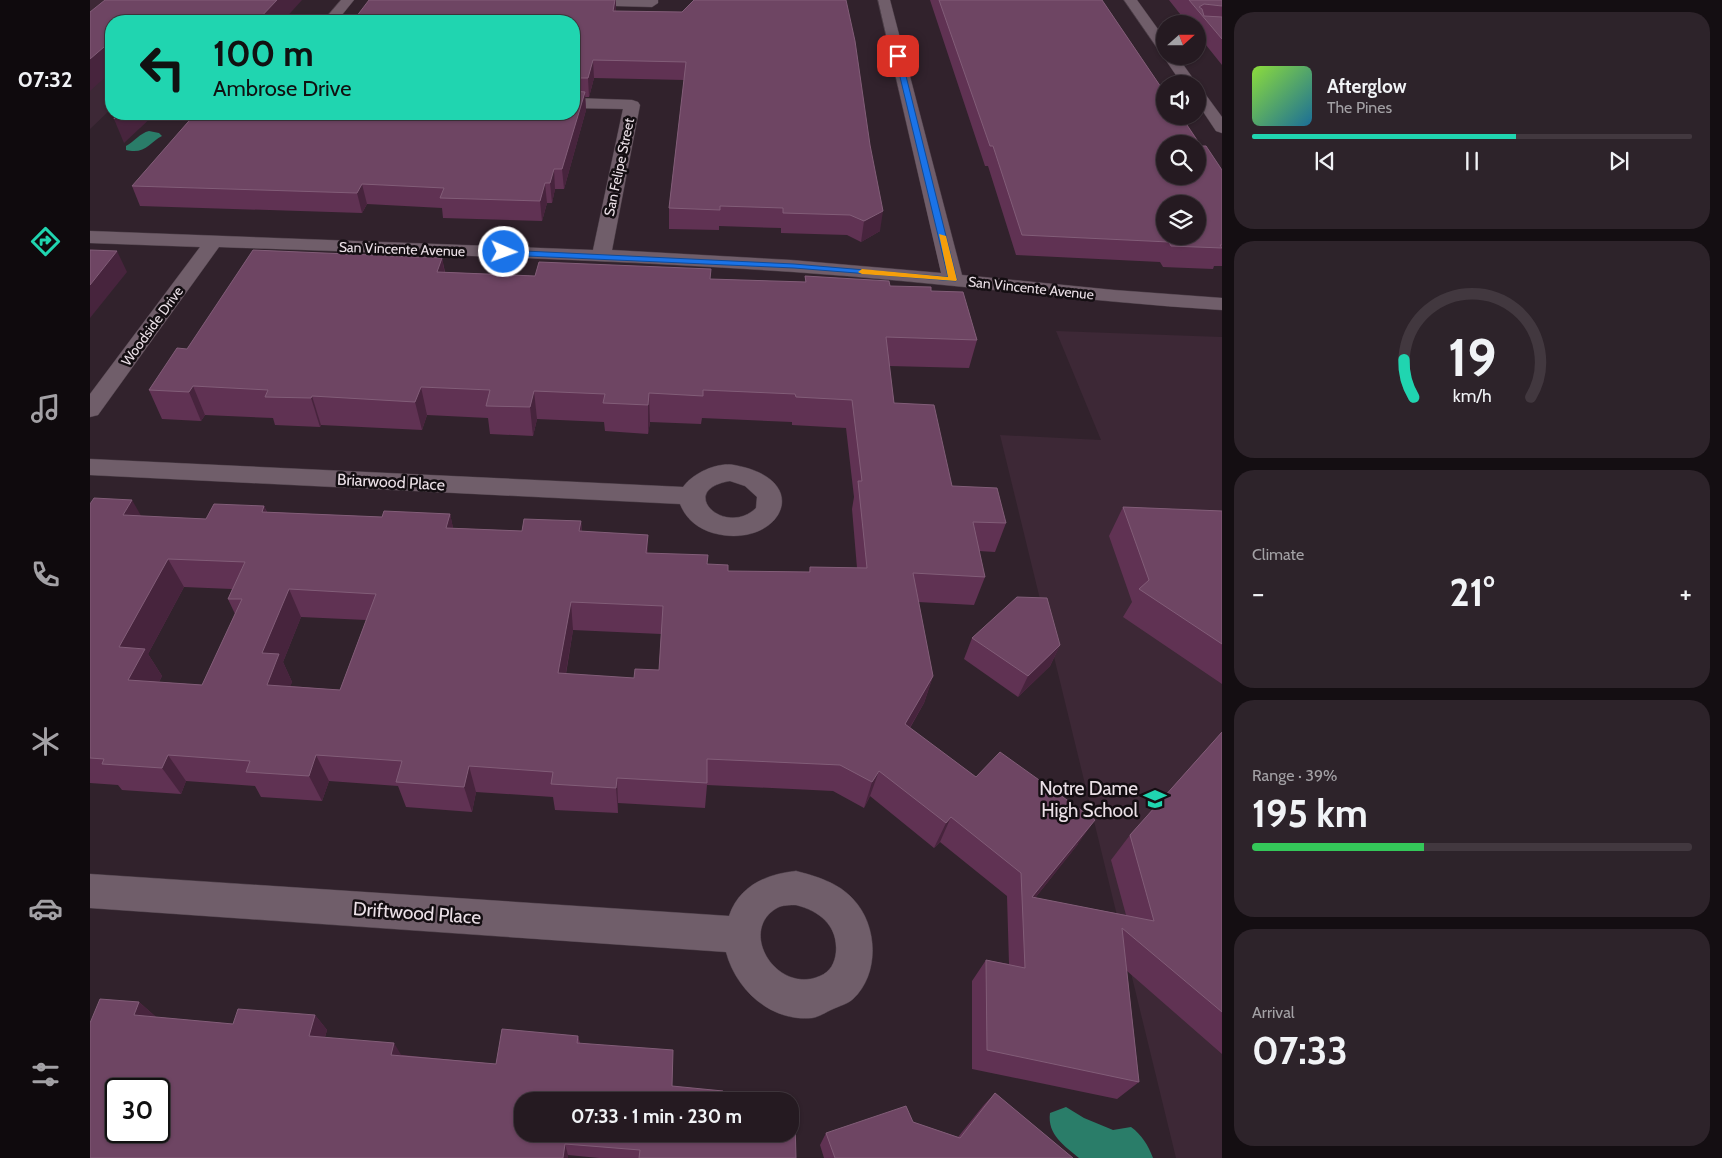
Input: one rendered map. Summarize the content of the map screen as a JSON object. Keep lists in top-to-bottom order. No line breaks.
{"streets":{"street":["San Felipe Street","San Vincente Avenue","Woodside Drive","Briarwood Place","Driftwood Place"]},"crossings":[["San Felipe Street","San Vincente Avenue"],["San Vincente Avenue","Woodside Drive"]],"places":{"school or university":["Notre Dame High School"]},"north":"right","page":{"tabs":"07:32","turn":["100 m","Ambrose Drive"],"song":["Afterglow","The Pines"],"tile":["Climate",["Range · 39%","195 km"],["Arrival","07:33"]],"heat":["−","21°","+"],"limit":"30","trip":"07:33 · 1 min · 230 m","gauge":["19","km/h"]}}
